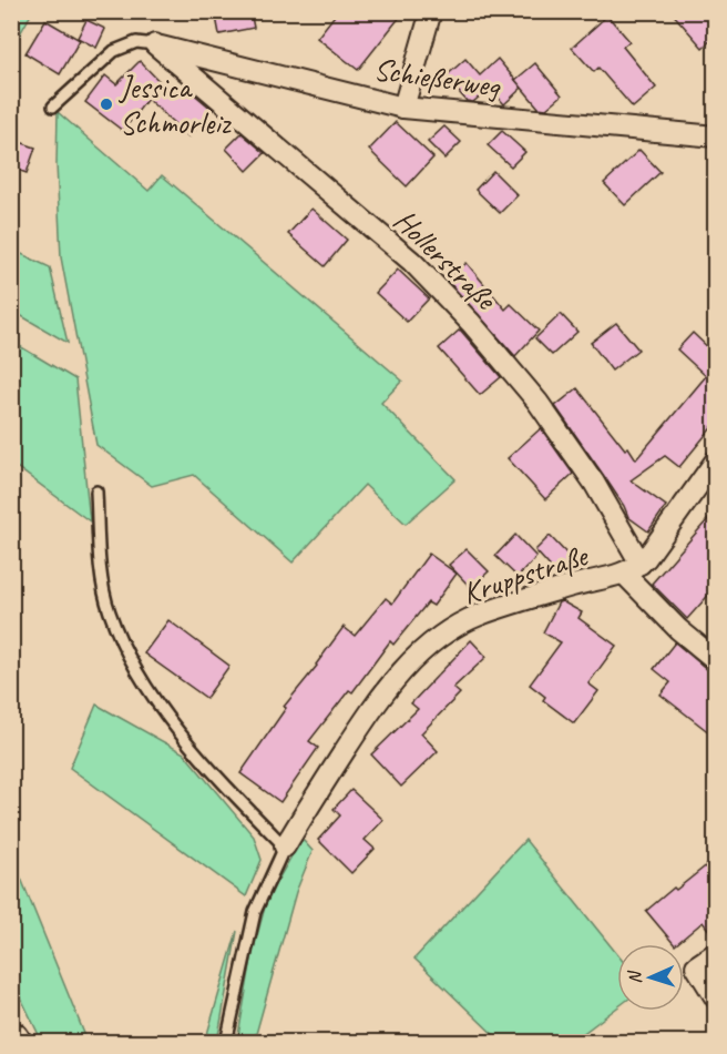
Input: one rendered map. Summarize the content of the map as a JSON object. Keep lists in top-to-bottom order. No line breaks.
{"streets":{"street":["Schießerweg","Hollerstraße","Kruppstraße"]},"crossings":[["Schießerweg","Hollerstraße"],["Hollerstraße","Kruppstraße"]],"places":["Jessica Schmorleiz"],"north":"left"}
